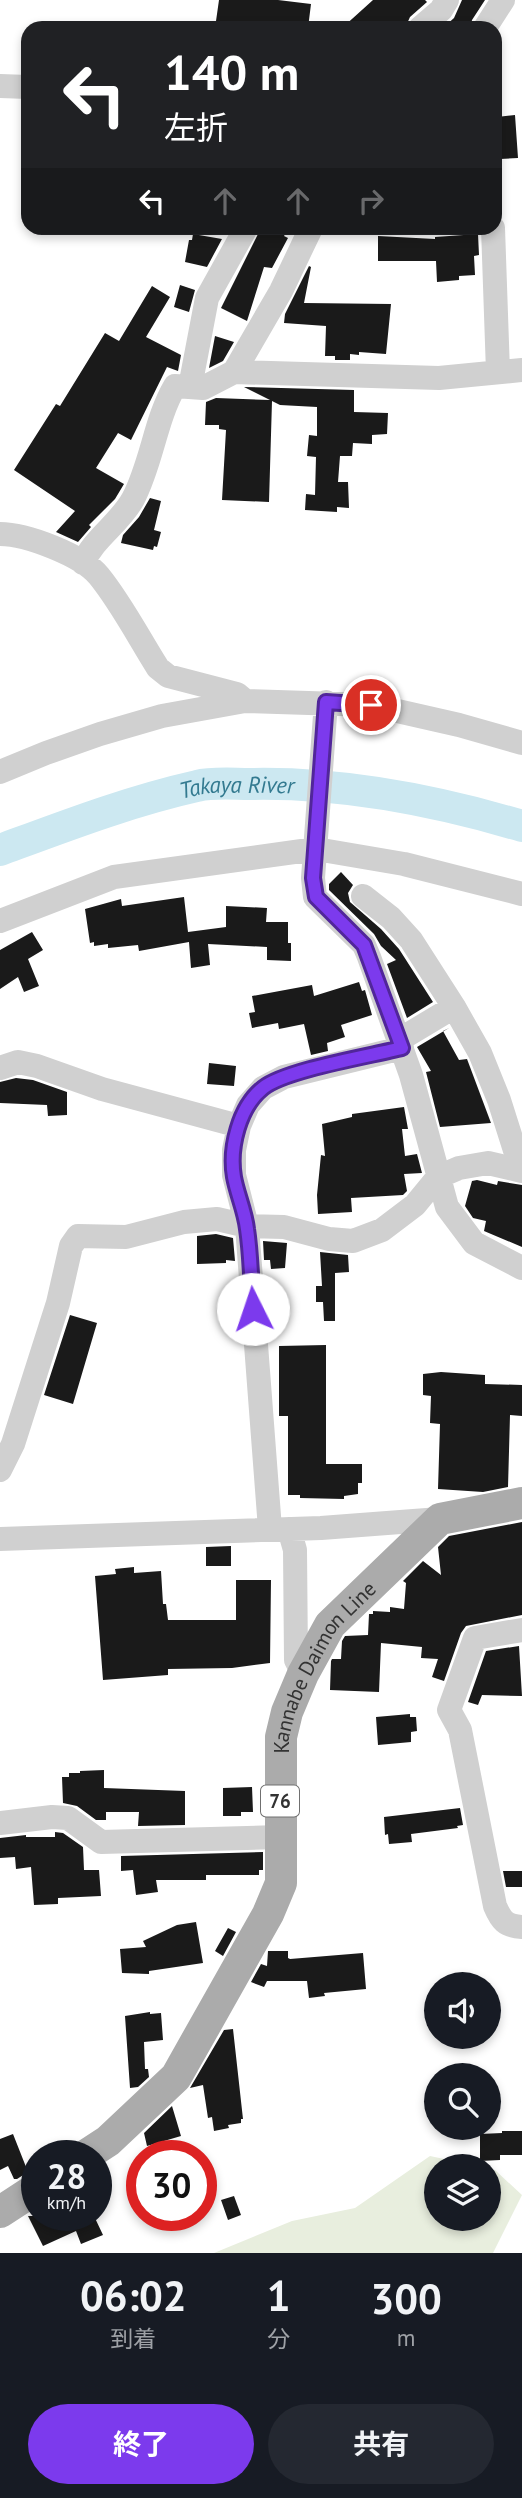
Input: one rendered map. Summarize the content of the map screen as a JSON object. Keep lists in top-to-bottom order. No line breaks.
{"streets":{"main road":["Kannabe Daimon Line","76"]},"water":["Takaya River"],"page":{"turn":["140 m","左折"],"speed":"28 km/h","limit":"30","eta":["06:02","到着","1","分","300","m"],"buttons":["終了","共有"]}}
